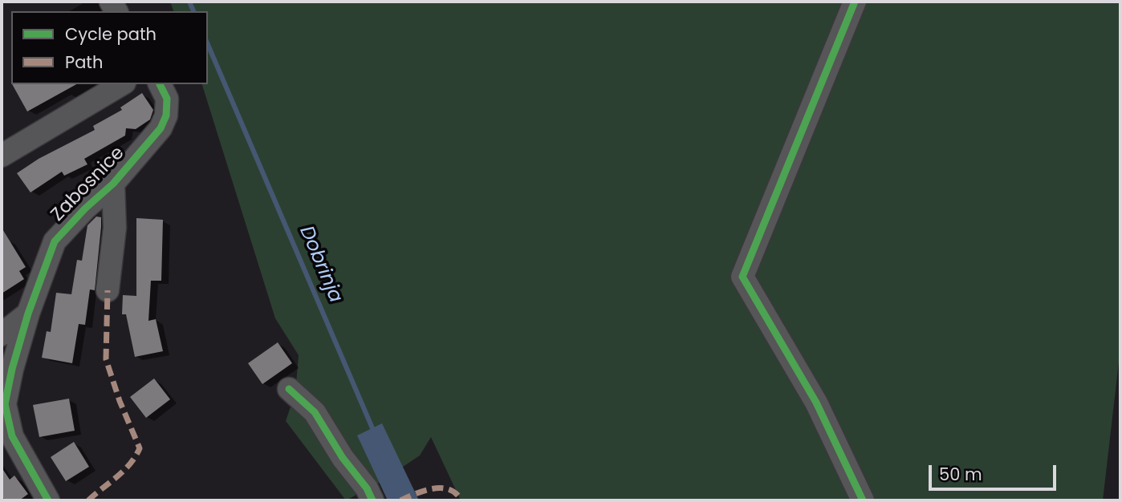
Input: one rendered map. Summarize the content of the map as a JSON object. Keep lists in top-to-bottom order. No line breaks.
{"streets":{"street":["Zabosnice"]},"water":["Dobrinja"],"legend":["Cycle path","Path"],"scale_bar":"50 m"}
